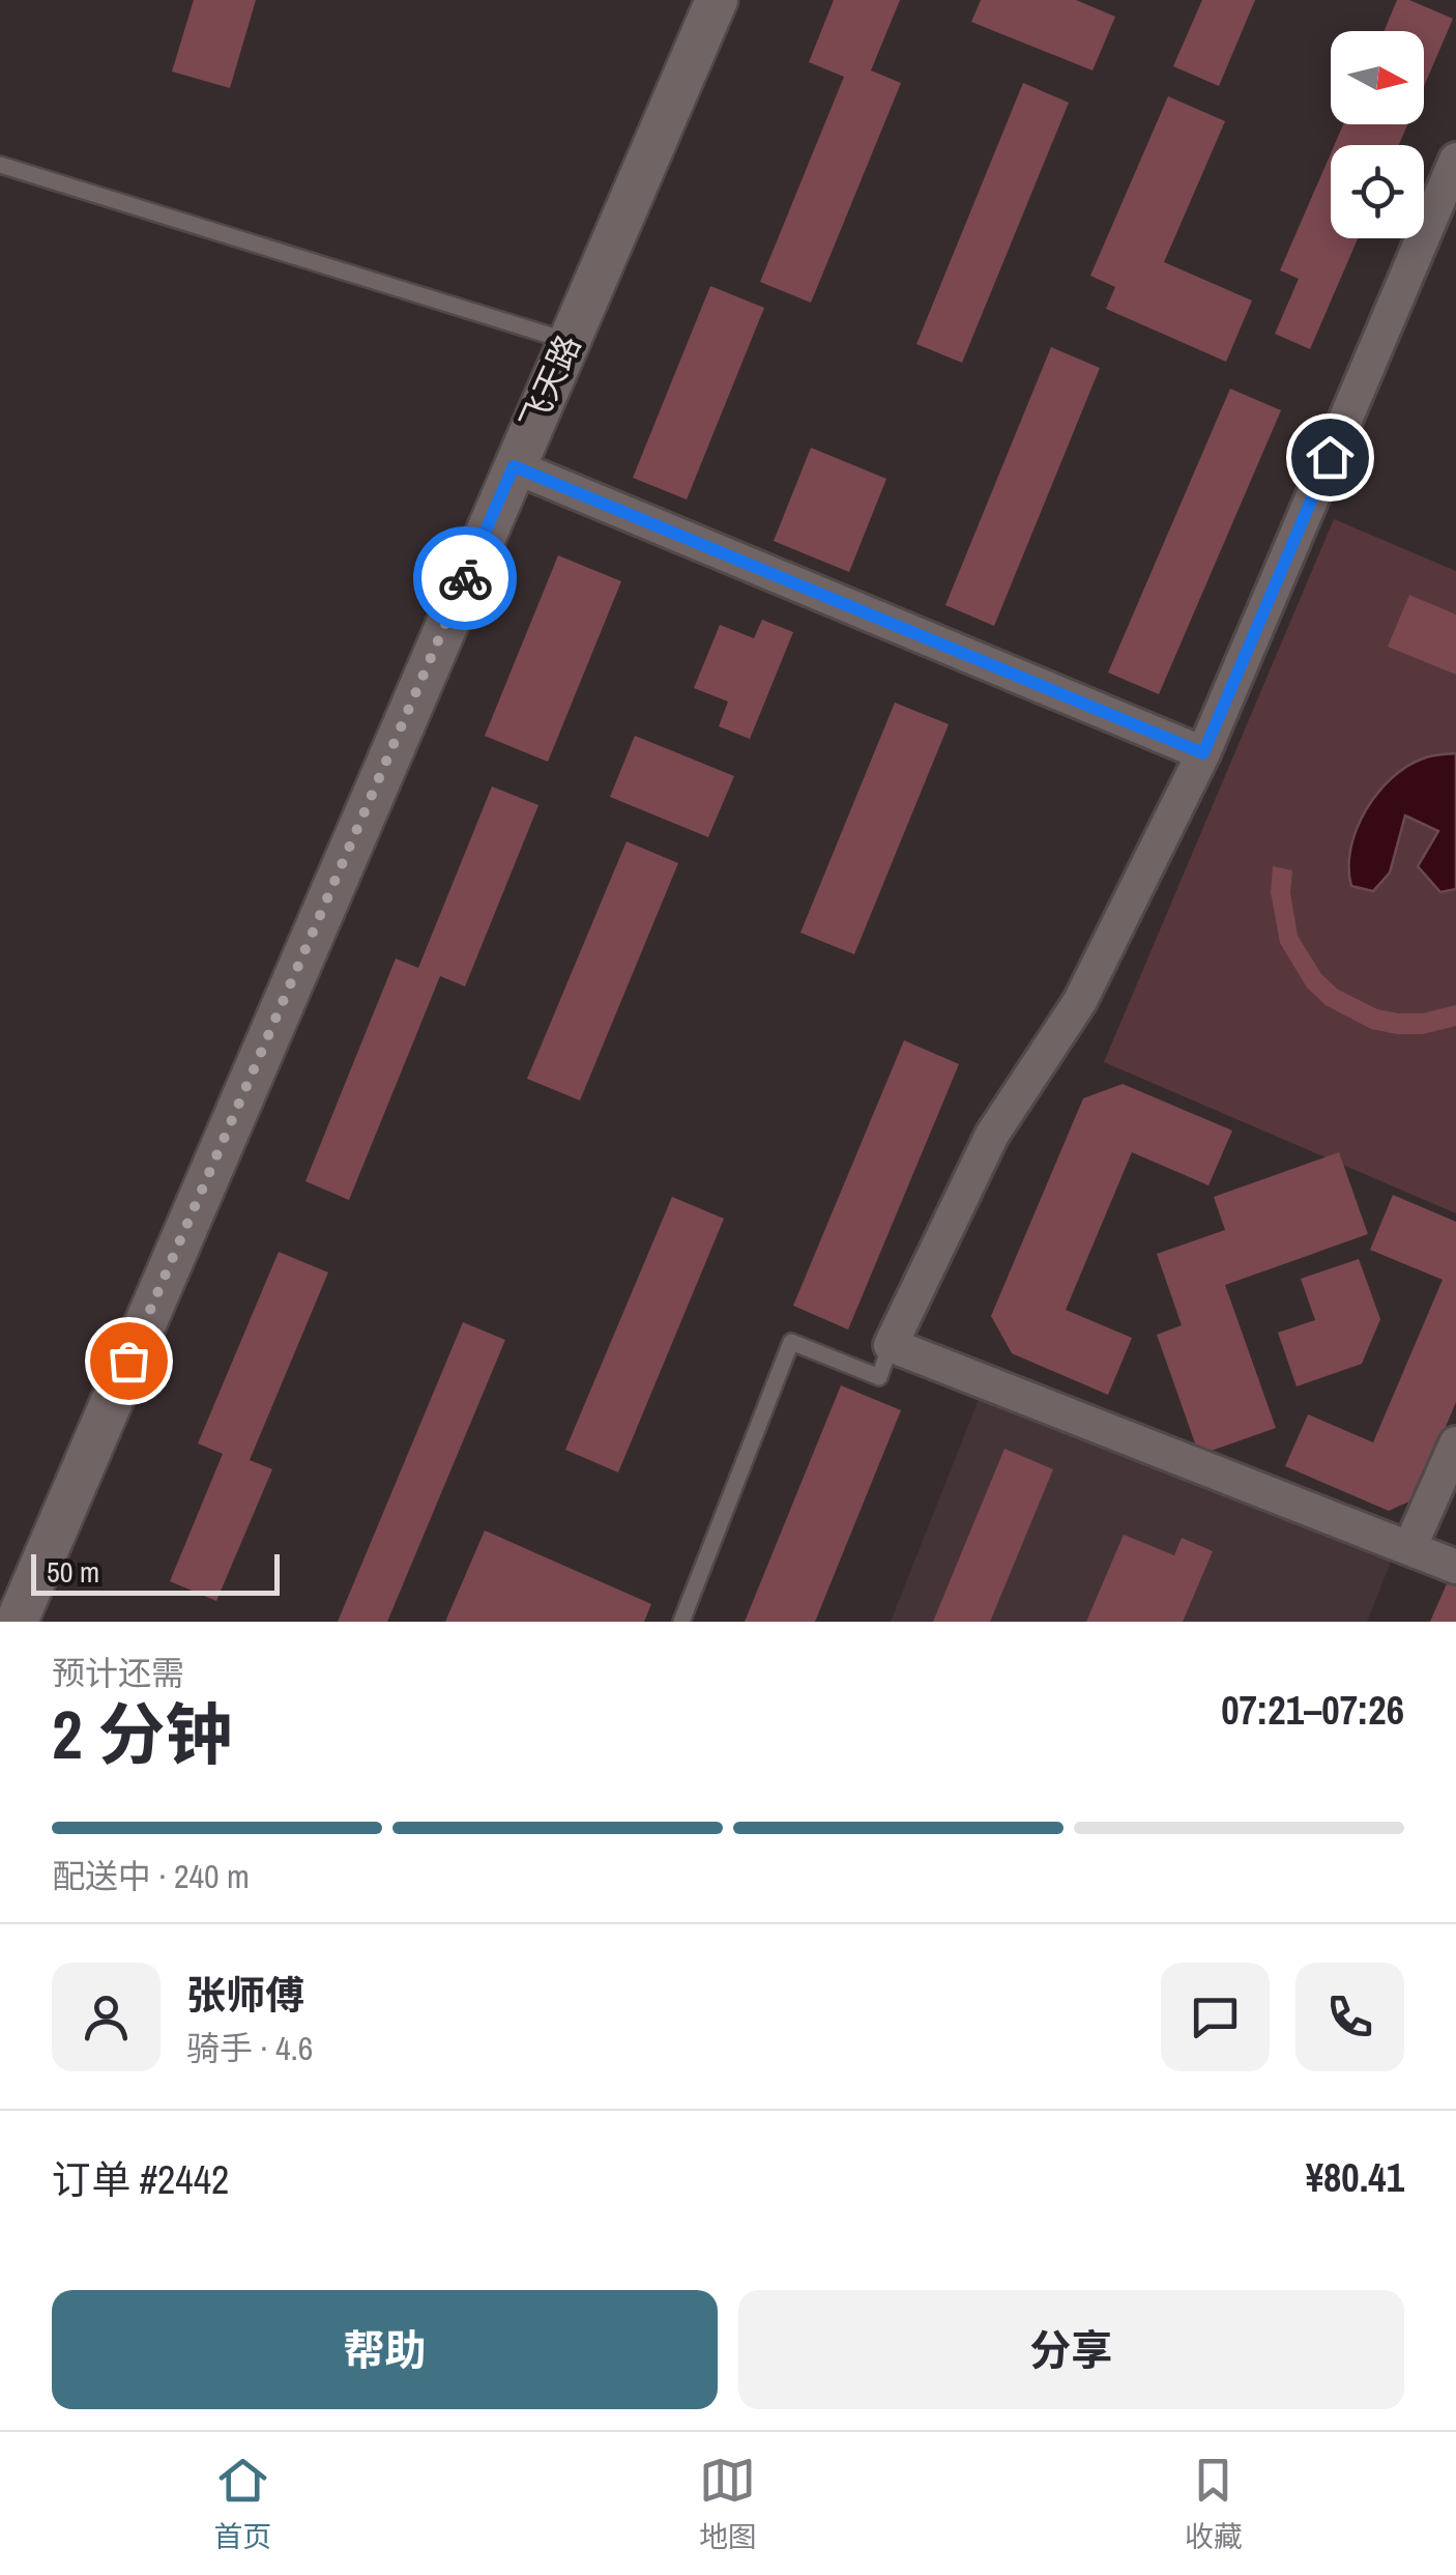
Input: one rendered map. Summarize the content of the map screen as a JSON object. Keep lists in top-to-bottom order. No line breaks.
{"streets":{"street":["飞天路"]},"scale_bar":"50 m","north":"right","page":{"scale":"50 m","heading":["2 分钟","预计还需","07:21–07:26"],"panel":["张师傅","骑手 · 4.6","订单 #2442","¥80.41"],"bar":"配送中 · 240 m","buttons":["帮助","分享"],"tabs":["首页","地图","收藏"]}}
